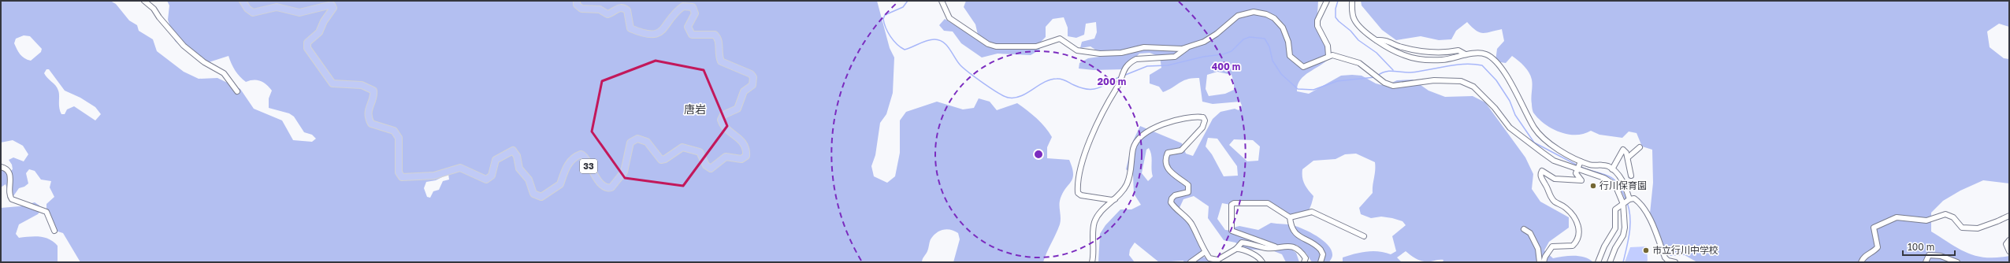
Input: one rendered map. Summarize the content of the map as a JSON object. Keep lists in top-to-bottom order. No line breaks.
{"streets":{"main road":["33"]},"districts":["唐岩"],"places":["行川保育園","市立行川中学校"],"scale_bar":"100 m","rings":["400 m","200 m"]}
